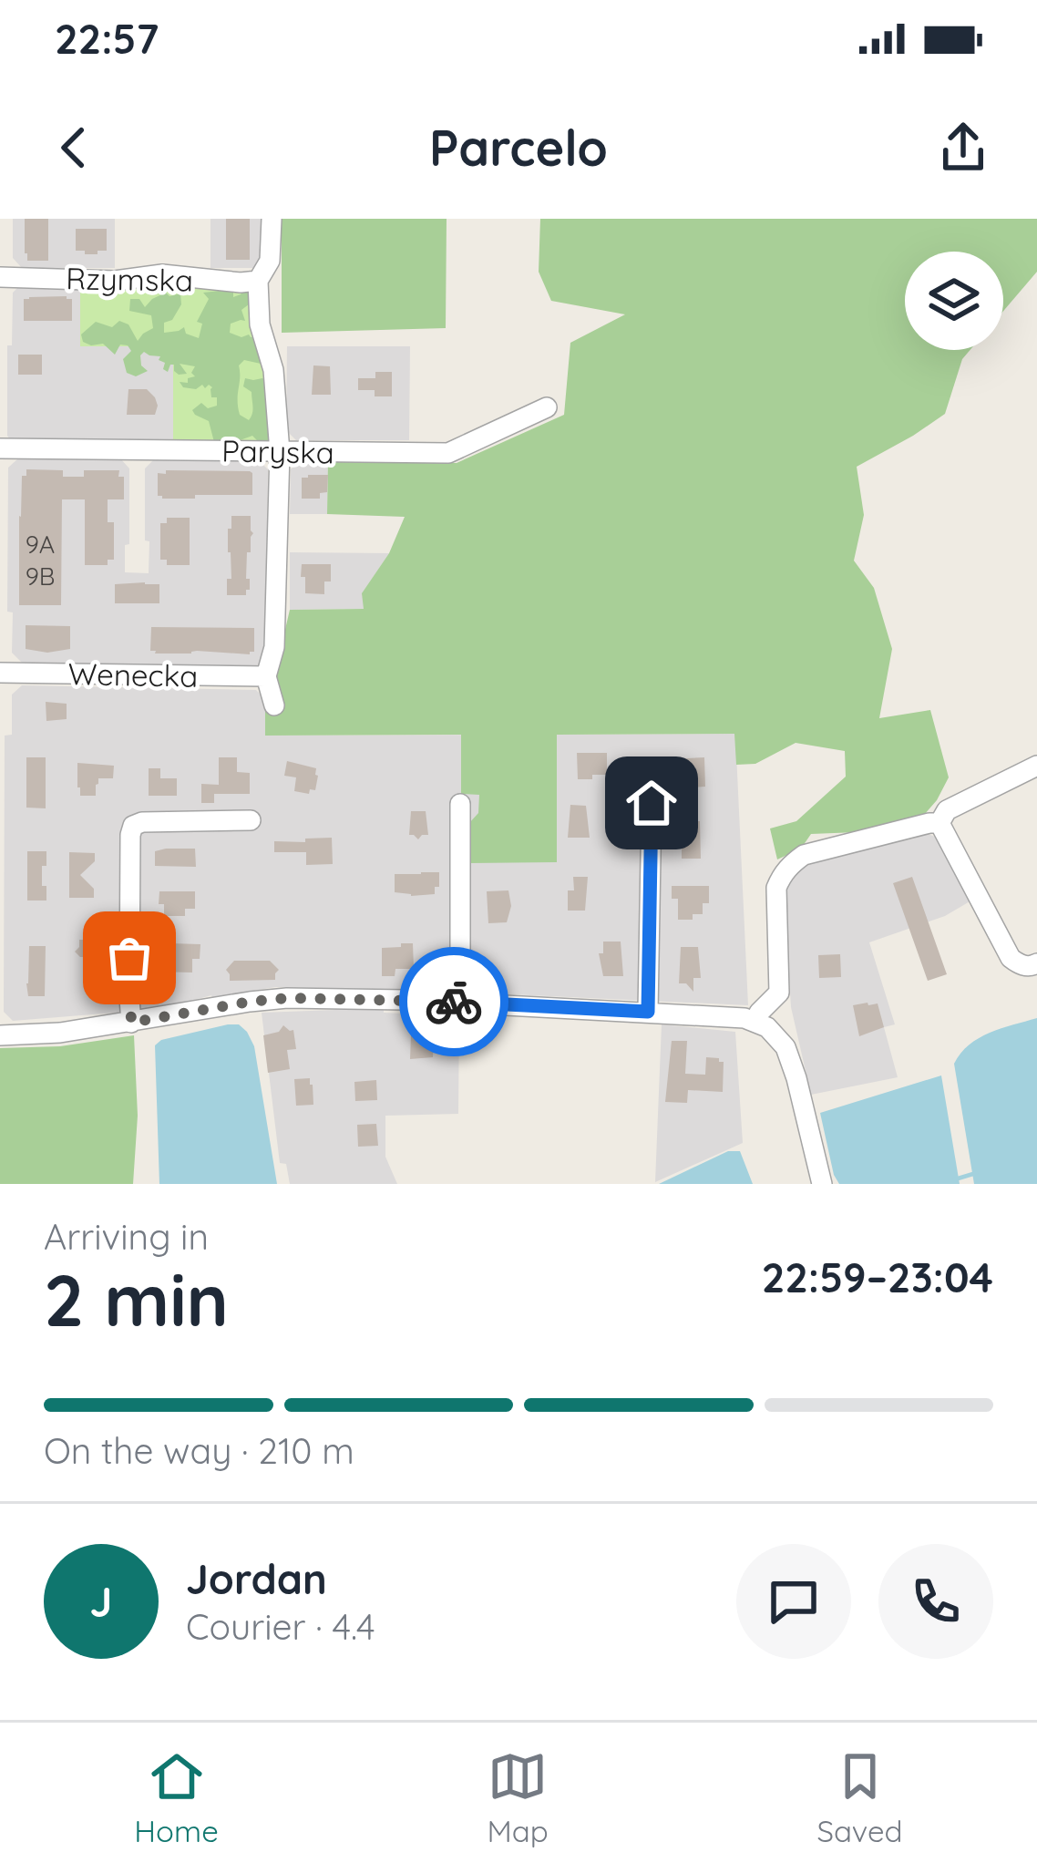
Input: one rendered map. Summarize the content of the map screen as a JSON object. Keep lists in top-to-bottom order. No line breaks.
{"streets":{"street":["Rzymska","Paryska","Wenecka"]},"house_numbers":["9A","9B"],"page":{"status":"22:57","header":"Parcelo","heading":["2 min","Arriving in","22:59–23:04"],"panel":["Jordan","Courier · 4.4"],"bar":"On the way · 210 m","round":"J","tabs":["Home","Map","Saved"]}}
